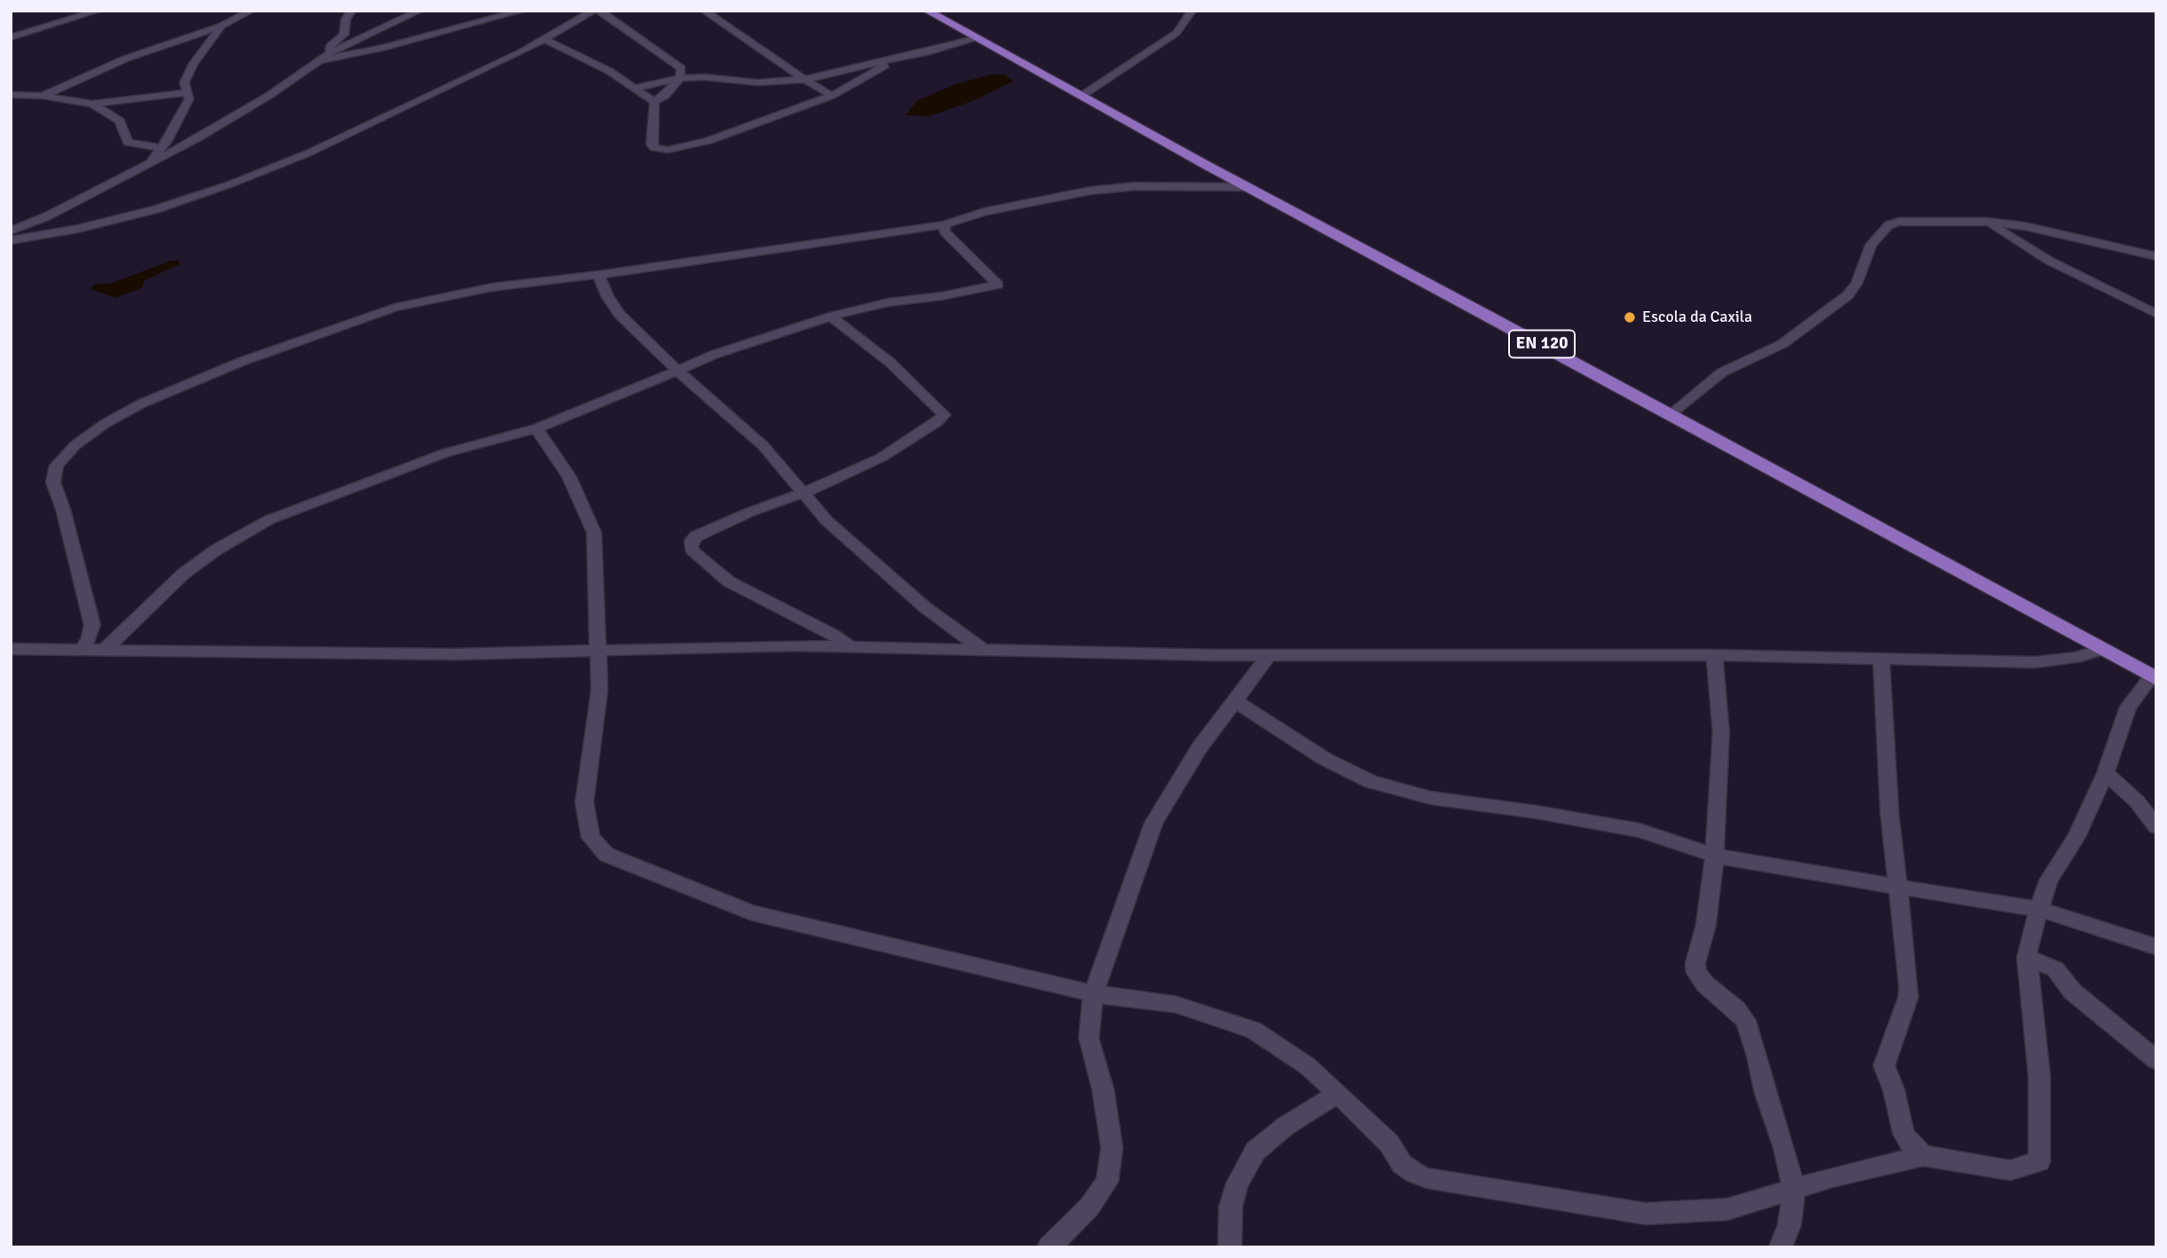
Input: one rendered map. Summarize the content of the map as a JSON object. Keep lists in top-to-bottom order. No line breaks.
{"streets":{"main road":["EN 120"]},"places":["Escola da Caxila"]}
